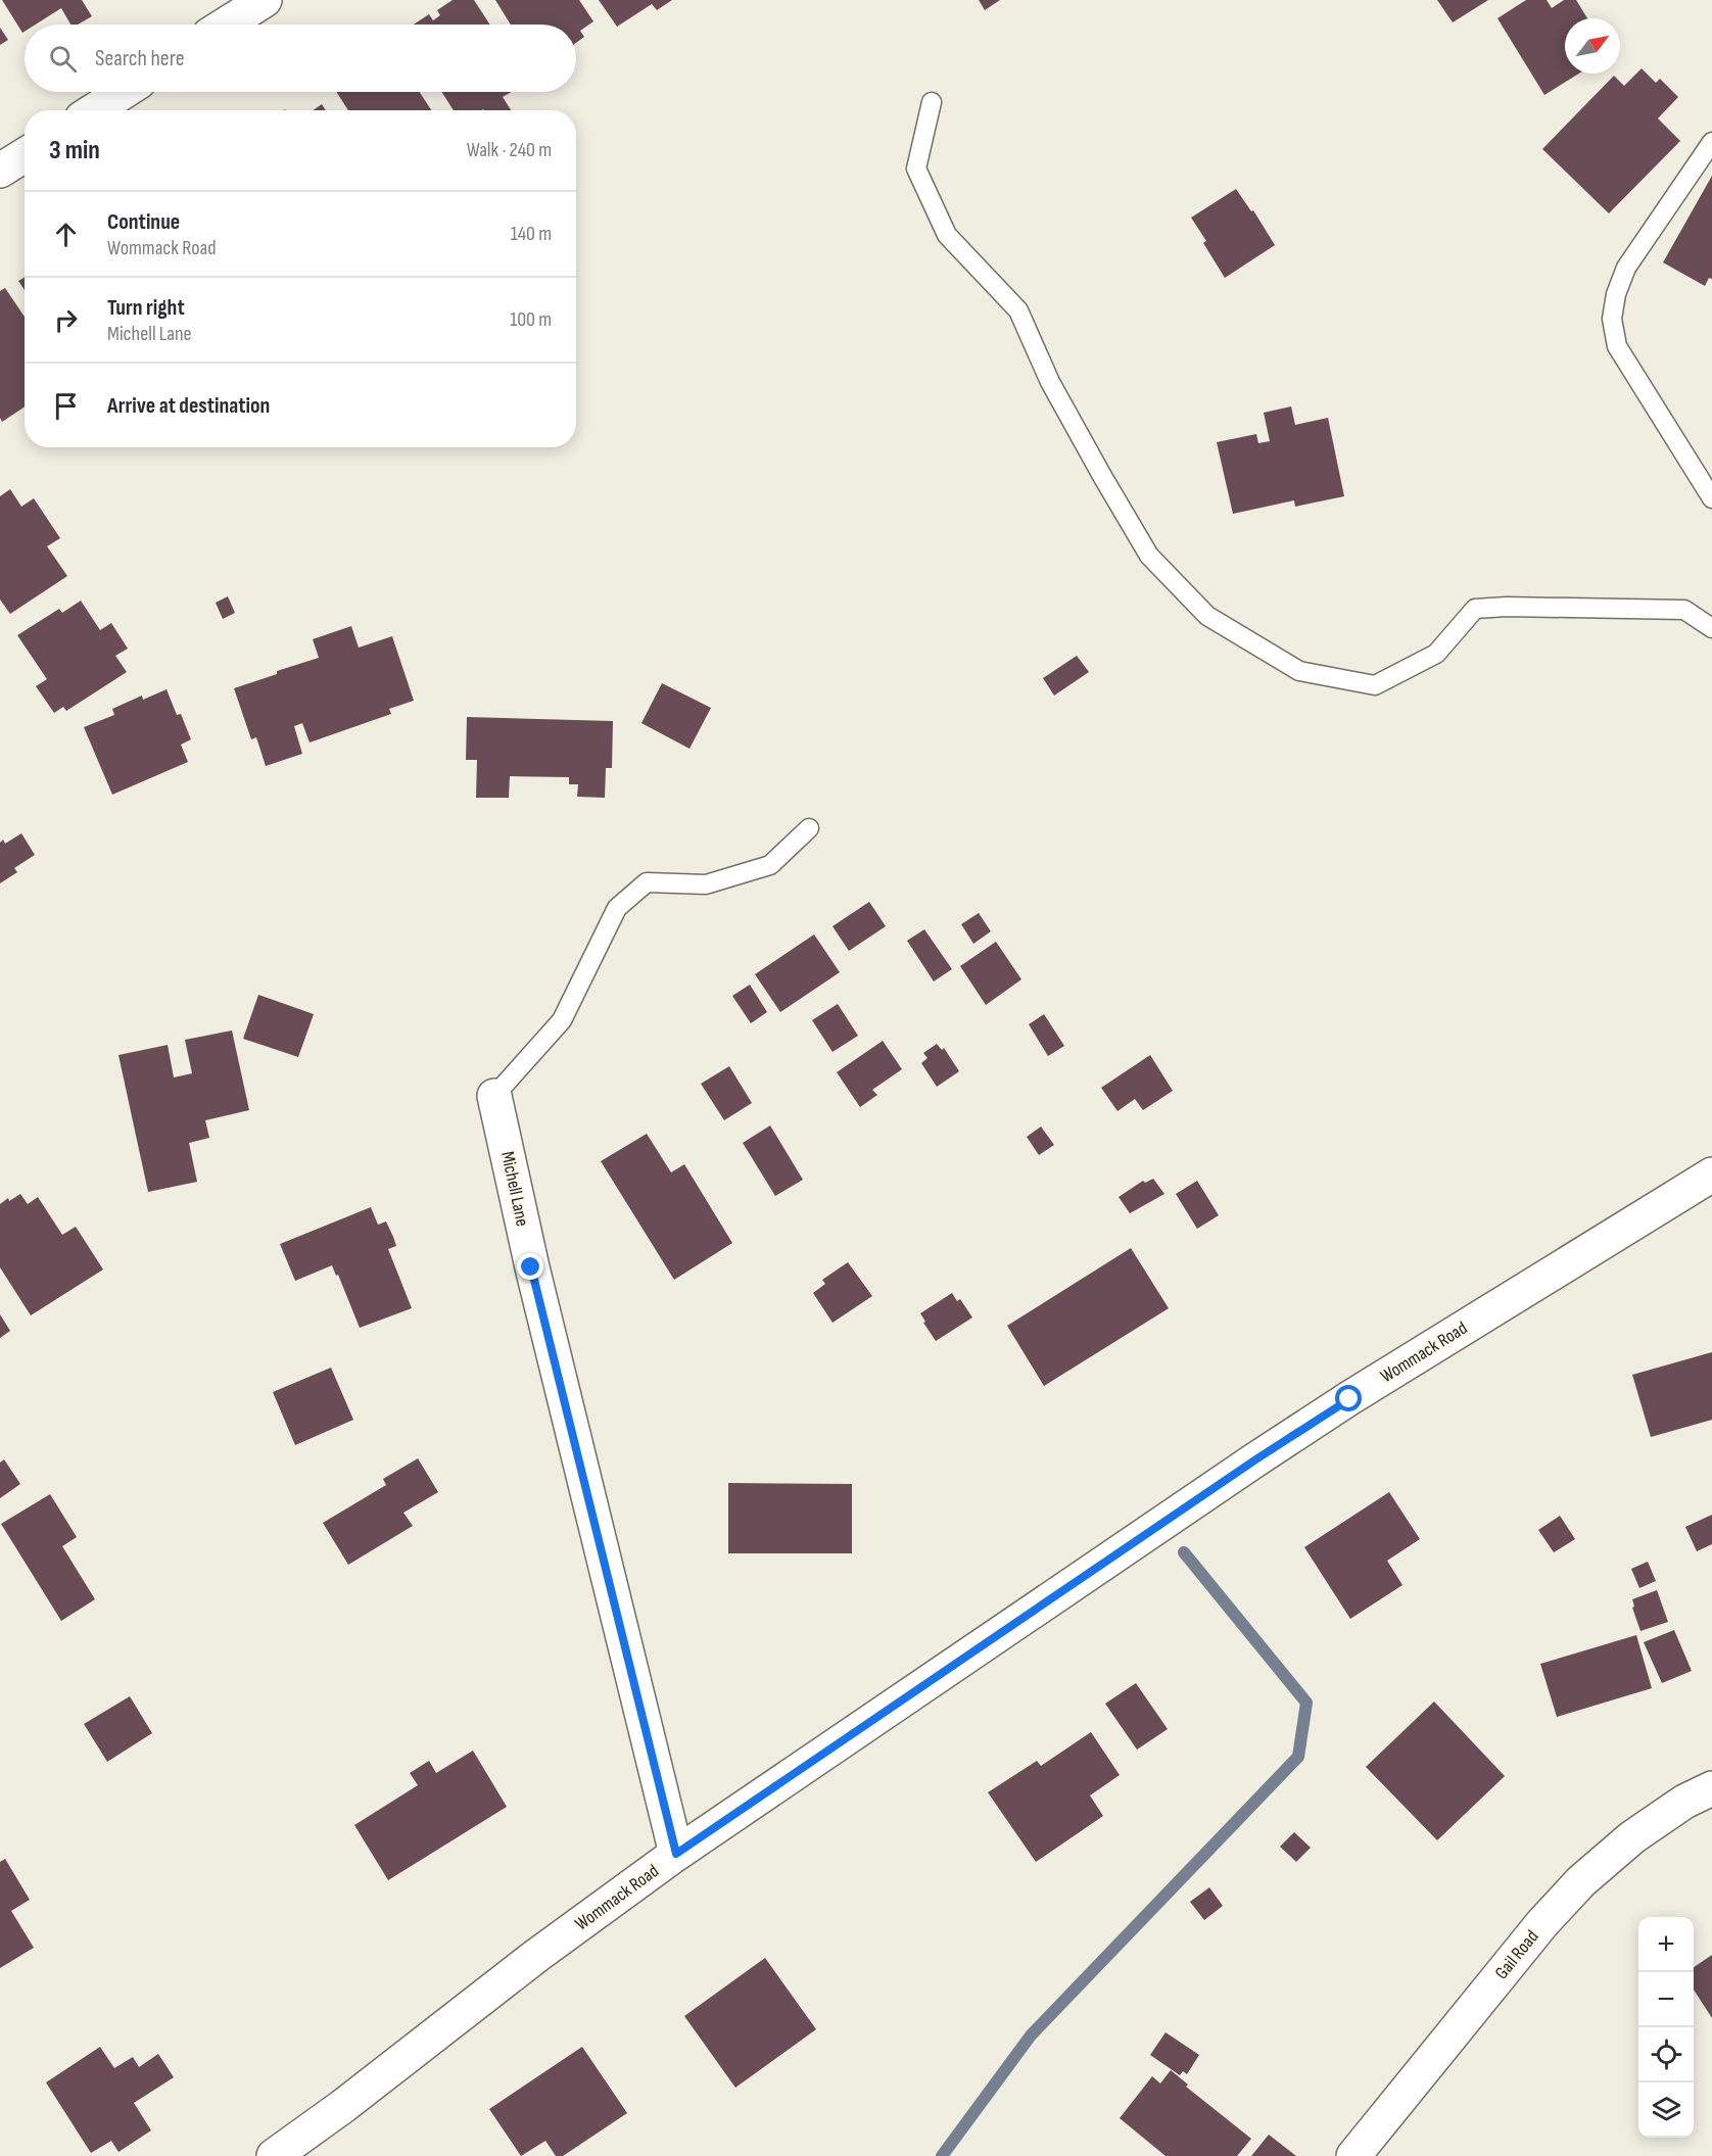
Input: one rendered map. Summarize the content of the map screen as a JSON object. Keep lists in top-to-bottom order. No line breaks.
{"streets":{"street":["Michell Lane","Wommack Road","Gail Road"]},"crossings":[["Michell Lane","Wommack Road"]],"north":"top right","page":{"search":"Search here","heading":["3 min","Walk · 240 m"],"list":[["Continue","Wommack Road","140 m"],["Turn right","Michell Lane","100 m"],"Arrive at destination"],"map_buttons":["+","−"]}}
